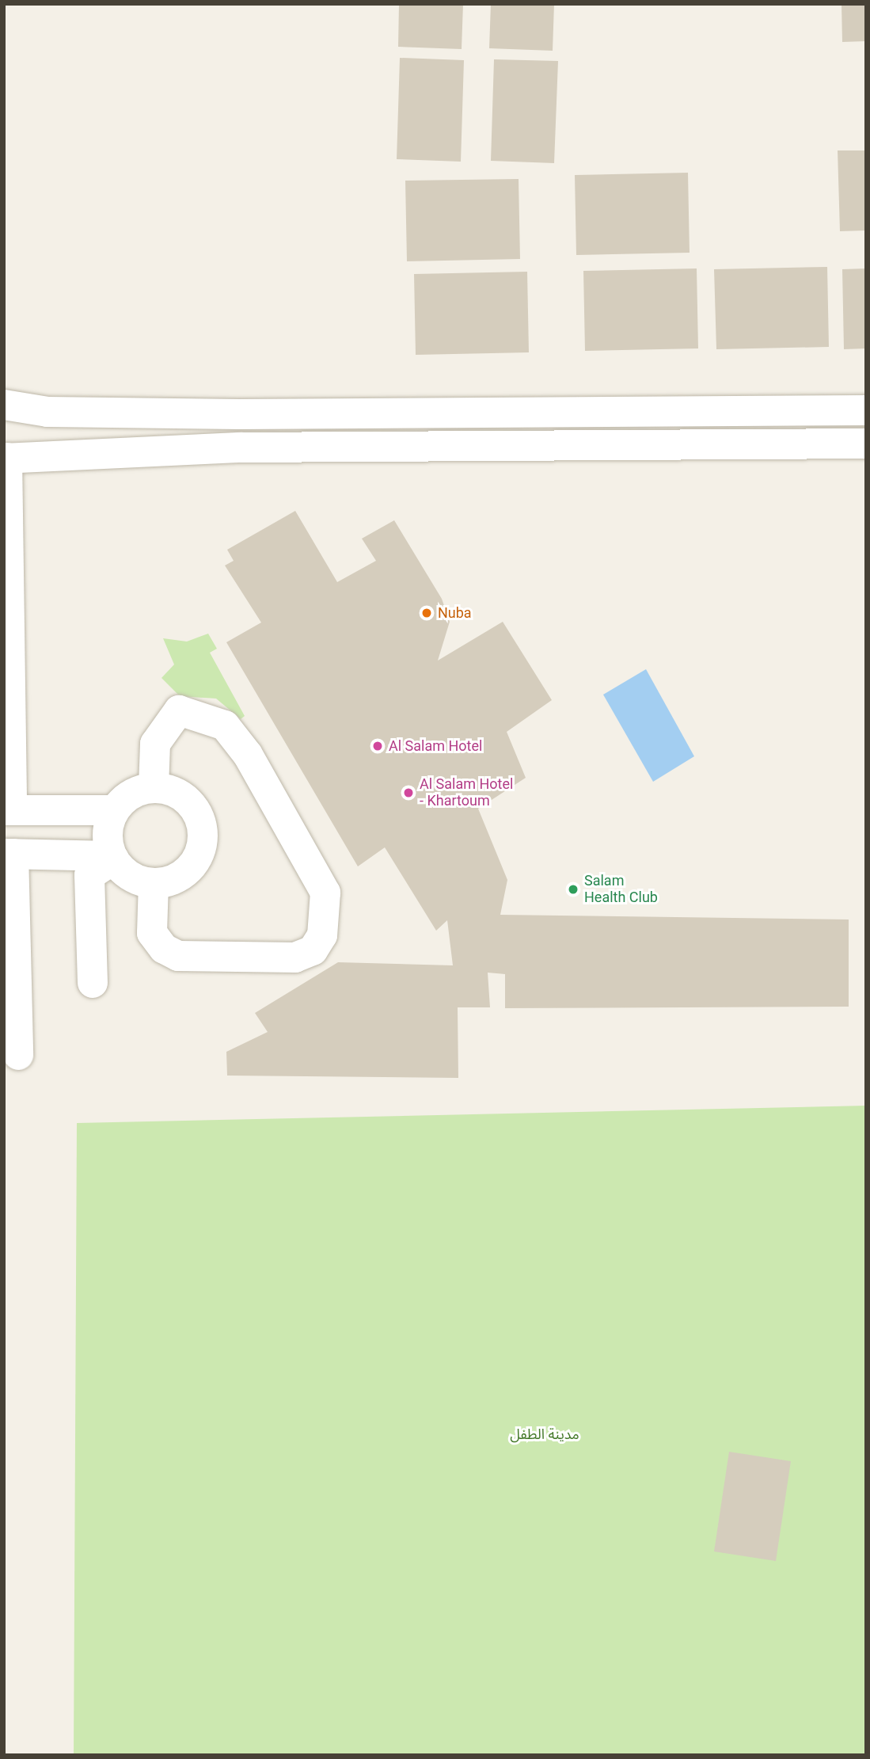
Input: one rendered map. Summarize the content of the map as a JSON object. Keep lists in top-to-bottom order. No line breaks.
{"parks":["مدينة الطفل"],"places":["Nuba","Al Salam Hotel","Al Salam Hotel - Khartoum","Salam Health Club"]}
